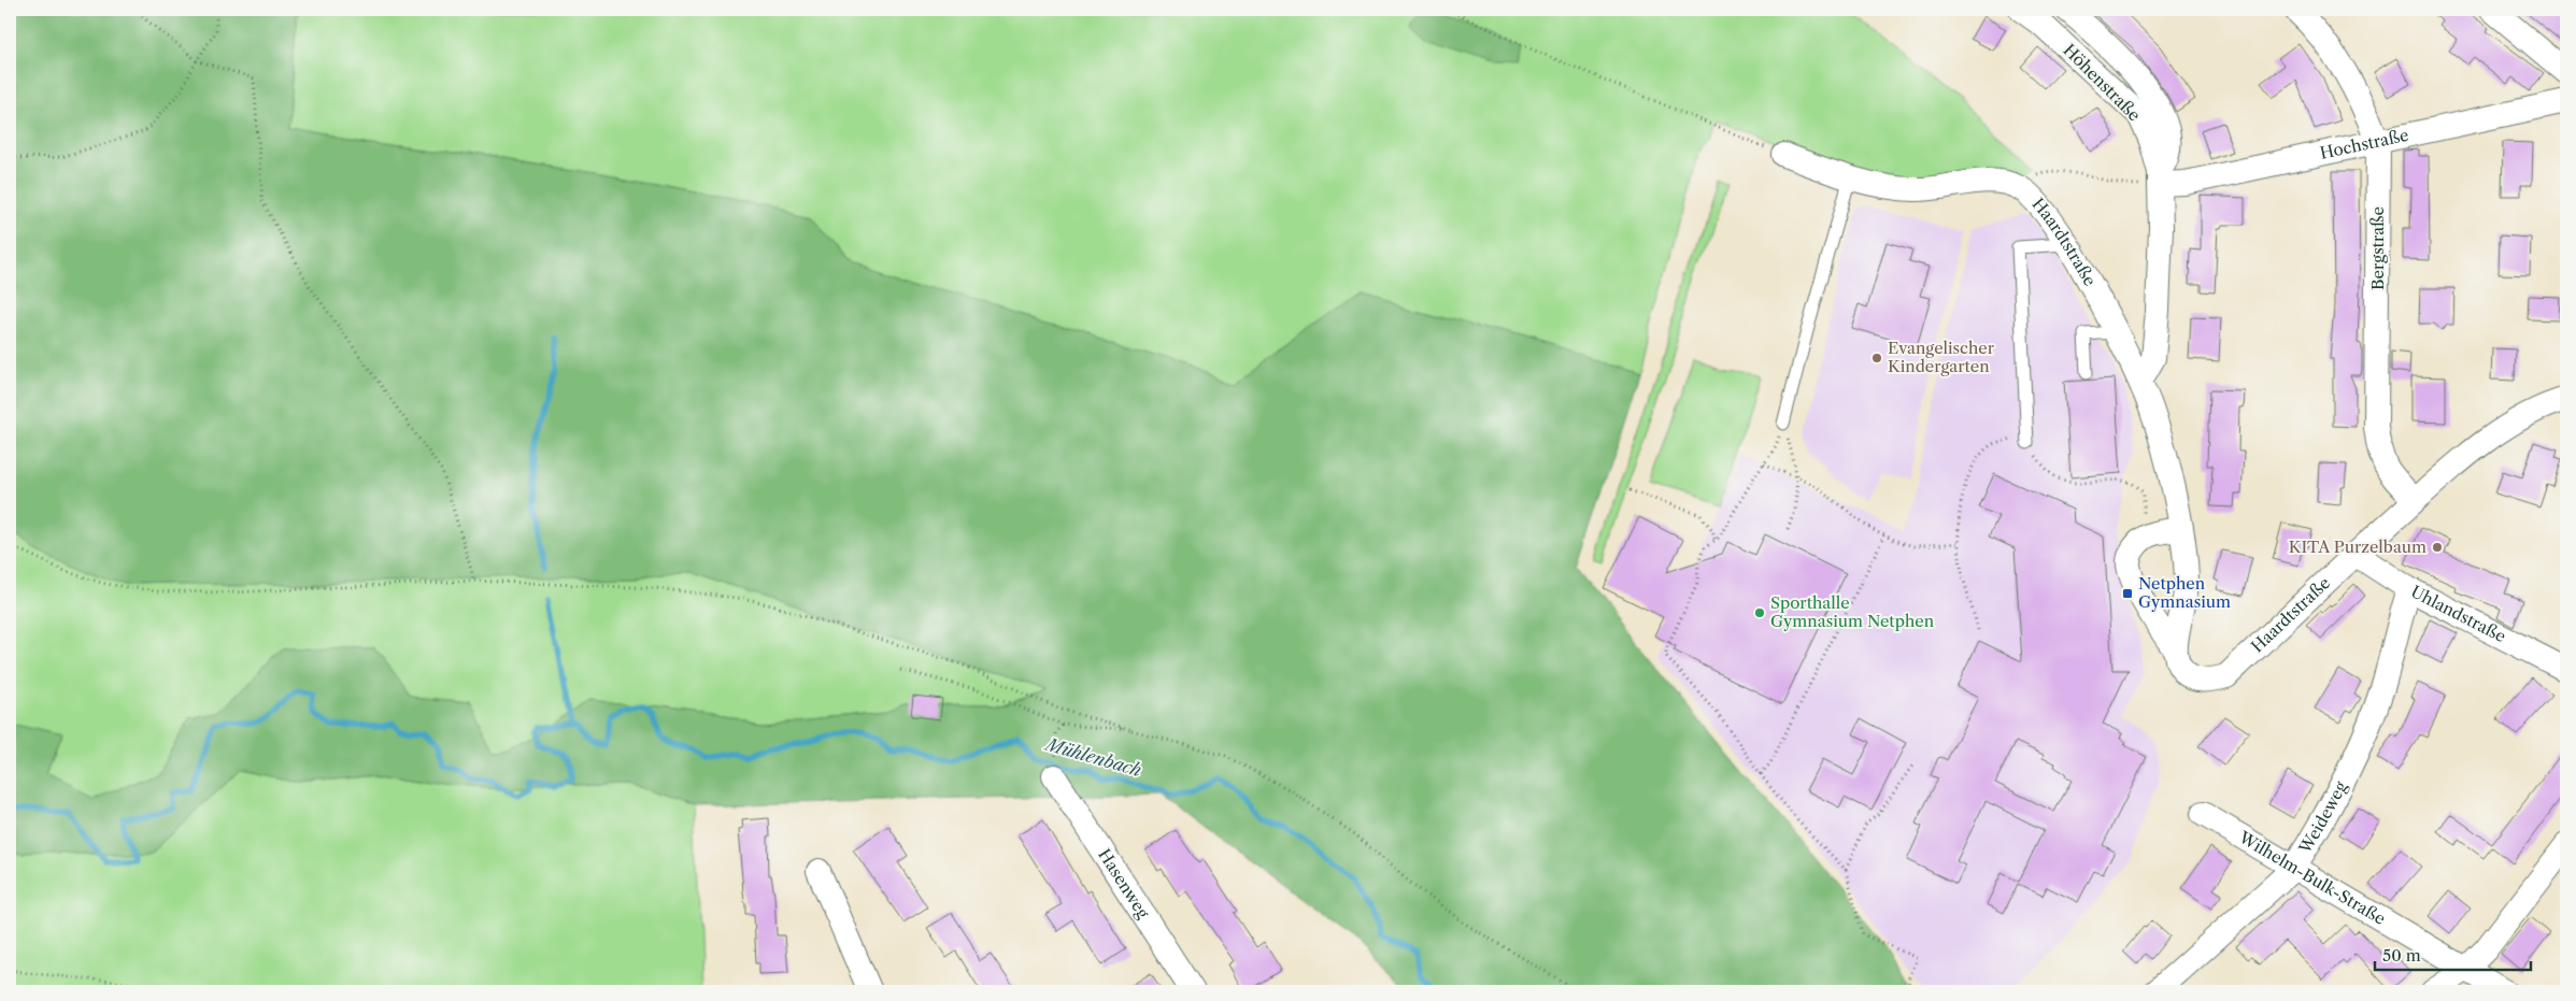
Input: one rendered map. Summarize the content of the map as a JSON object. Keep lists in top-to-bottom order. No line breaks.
{"streets":{"street":["Höhenstraße","Hochstraße","Haardtstraße","Bergstraße","Uhlandstraße","Weideweg","Wilhelm-Bulk-Straße","Hasenweg"]},"crossings":[["Höhenstraße","Hochstraße"],["Höhenstraße","Haardtstraße"],["Hochstraße","Bergstraße"],["Haardtstraße","Bergstraße"],["Haardtstraße","Uhlandstraße"],["Uhlandstraße","Weideweg"],["Weideweg","Wilhelm-Bulk-Straße"]],"water":["Mühlenbach"],"places":{"other":["Evangelischer Kindergarten","KITA Purzelbaum","Sporthalle Gymnasium Netphen"],"transit":["Netphen Gymnasium"]},"scale_bar":"50 m"}
